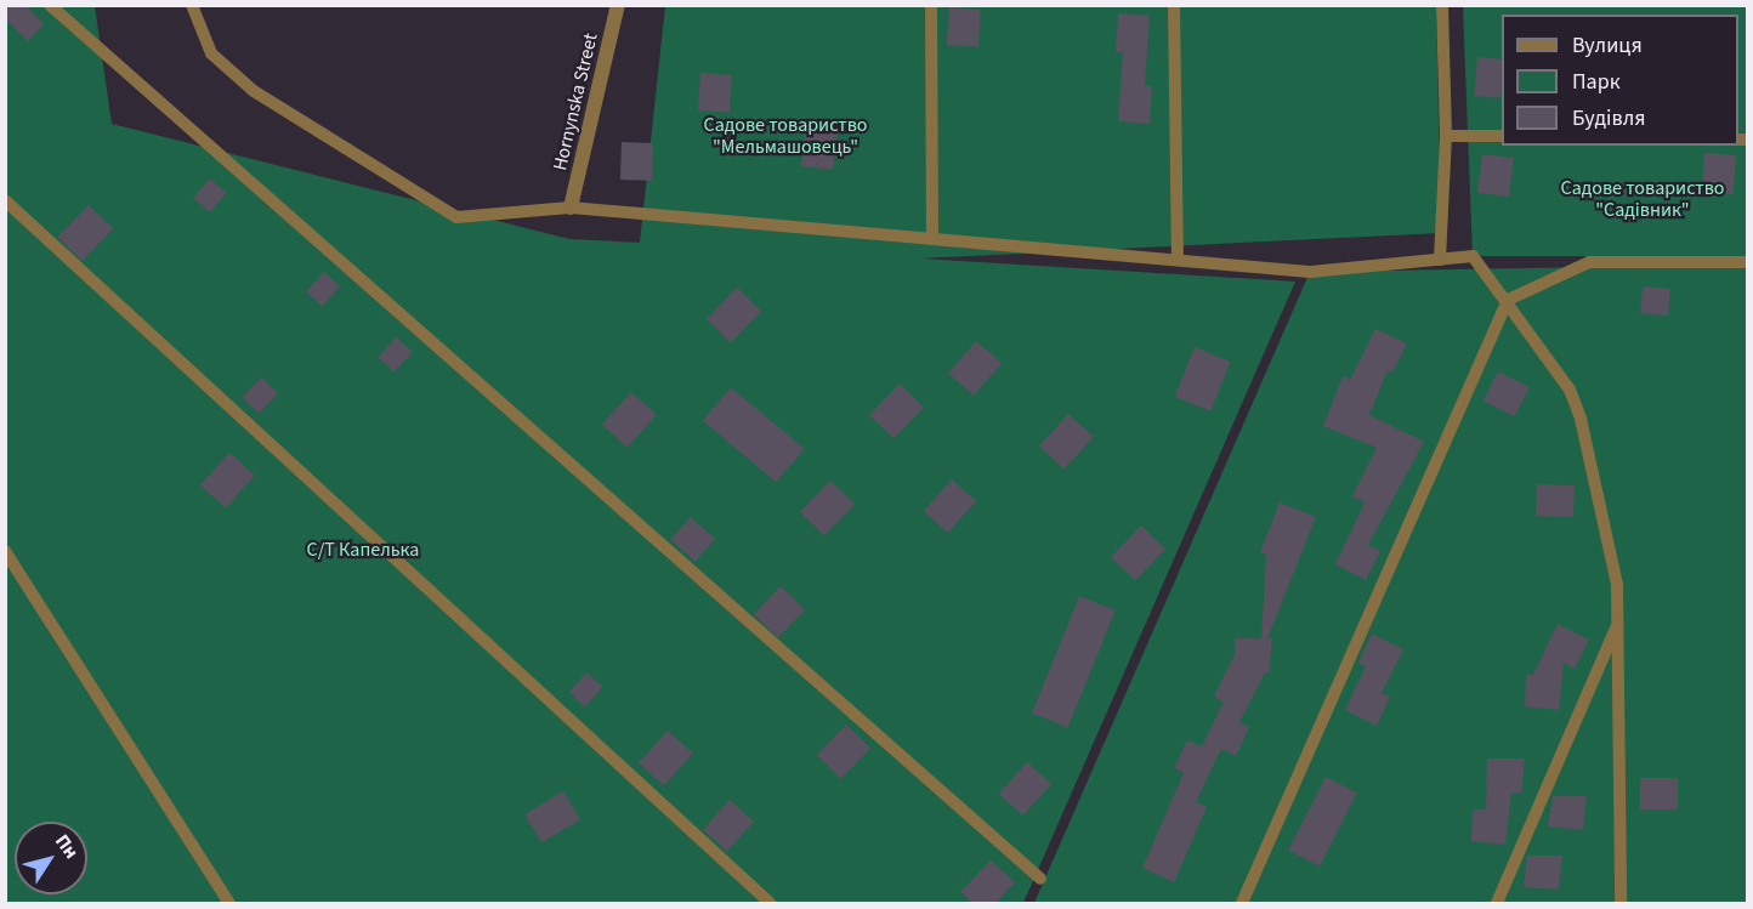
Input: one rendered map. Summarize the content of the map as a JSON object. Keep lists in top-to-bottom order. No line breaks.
{"streets":{"street":["Hornynska Street"]},"parks":["Садове товариство \"Мельмашовець\"","Садове товариство \"Садівник\"","С/Т Капелька"],"legend":["Вулиця","Парк","Будівля"],"north":"top right"}
